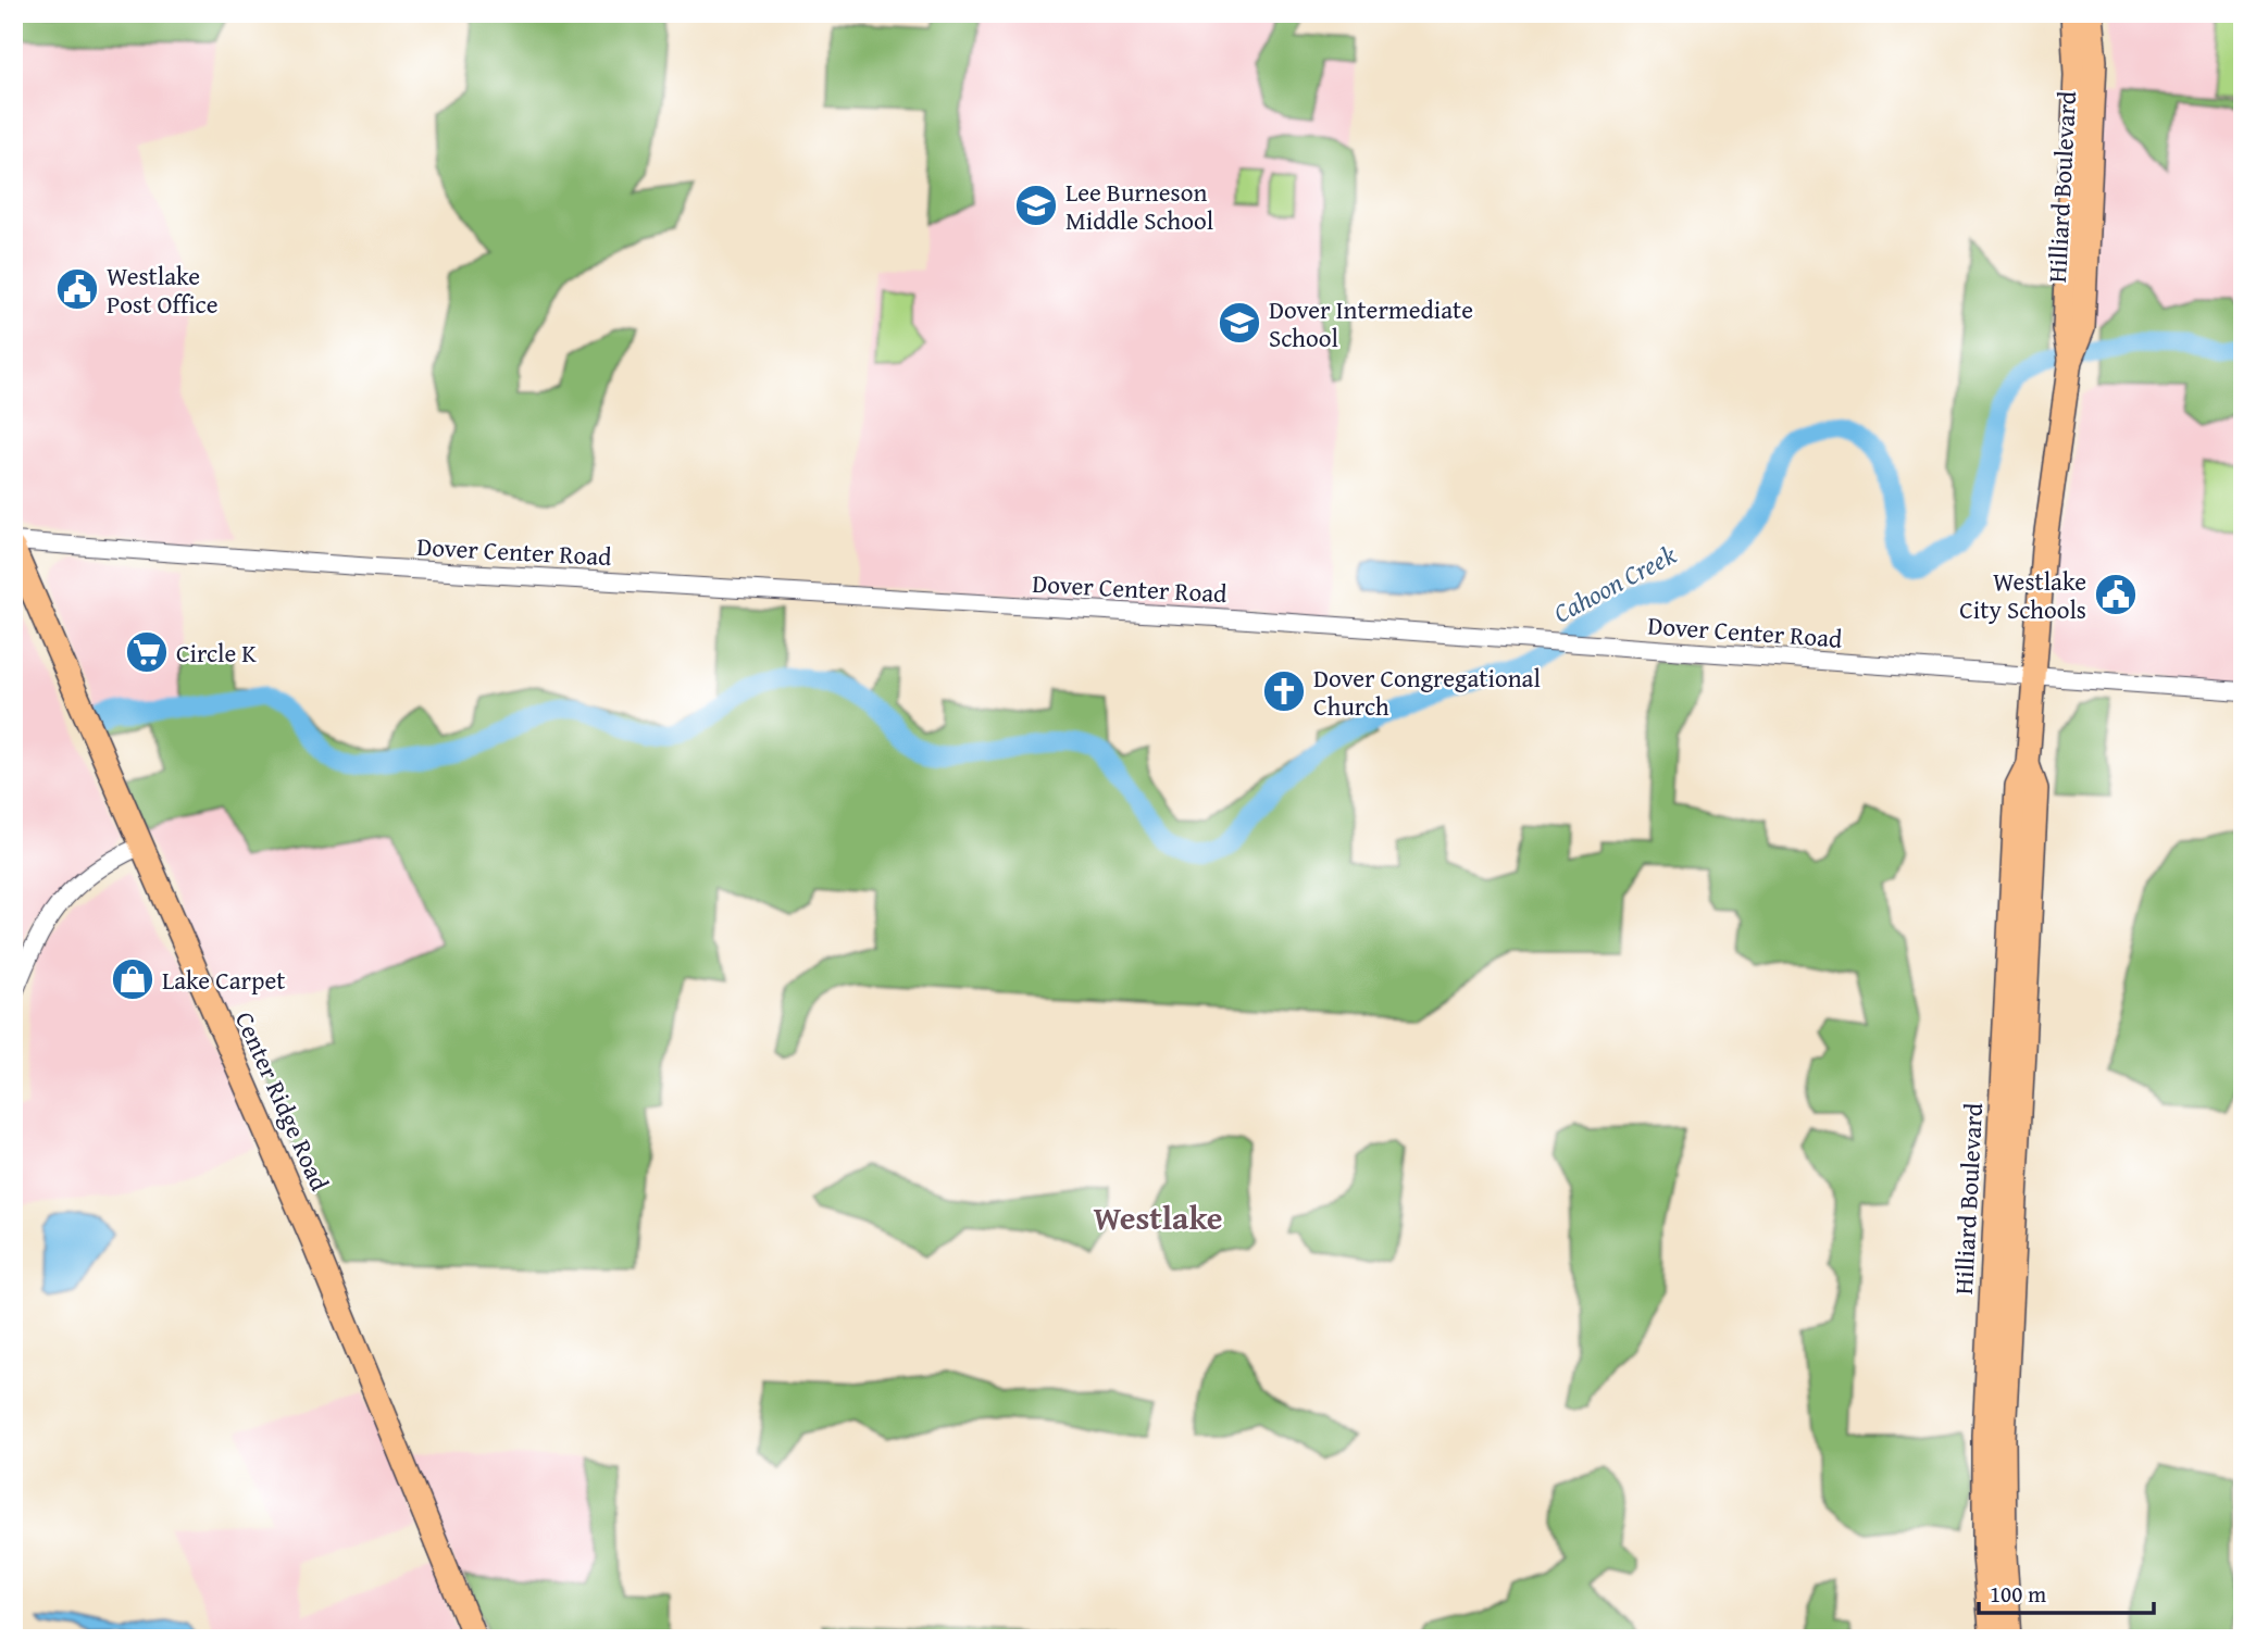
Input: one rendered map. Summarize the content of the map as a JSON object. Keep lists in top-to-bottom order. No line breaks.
{"streets":{"main road":["Hilliard Boulevard","Center Ridge Road"],"street":["Dover Center Road"]},"crossings":[["Hilliard Boulevard","Dover Center Road"]],"districts":["Westlake"],"water":["Cahoon Creek"],"places":{"school or university":["Lee Burneson Middle School","Dover Intermediate School"],"public building":["Westlake Post Office","Westlake City Schools"],"supermarket":["Circle K"],"church":["Dover Congregational Church"],"shop":["Lake Carpet"]},"scale_bar":"100 m"}
